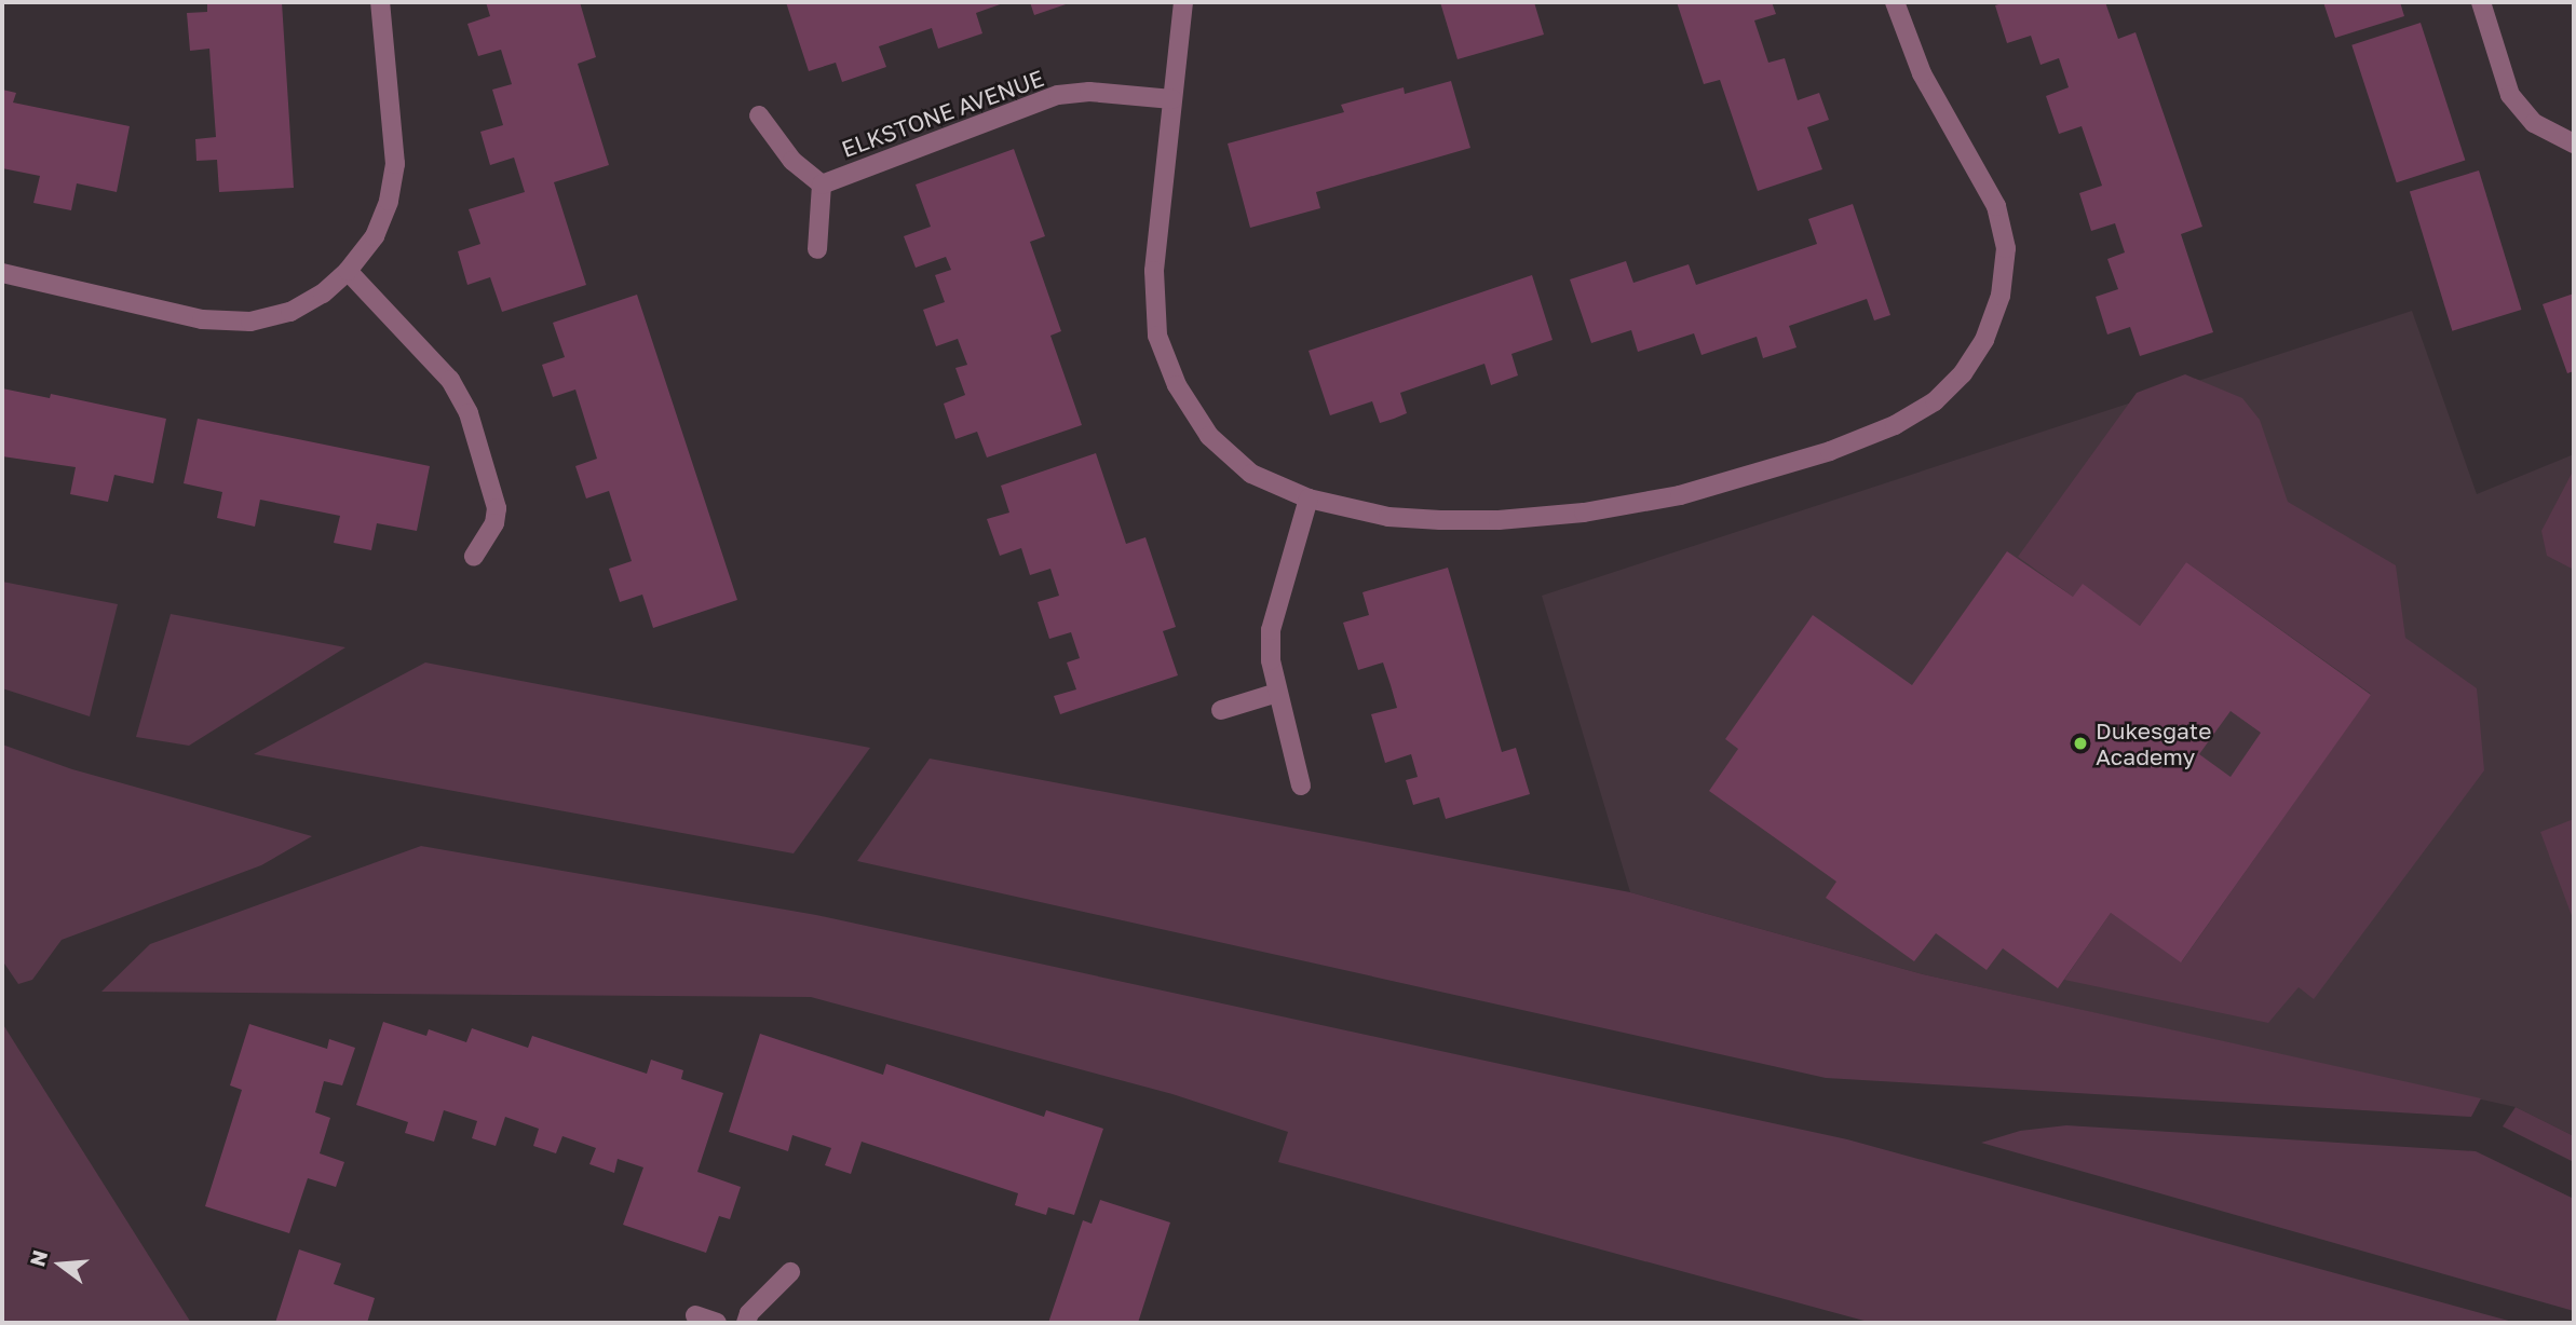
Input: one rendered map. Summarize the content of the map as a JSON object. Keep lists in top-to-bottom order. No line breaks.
{"streets":{"street":["ELKSTONE AVENUE"]},"places":["Dukesgate Academy"],"north":"left"}
